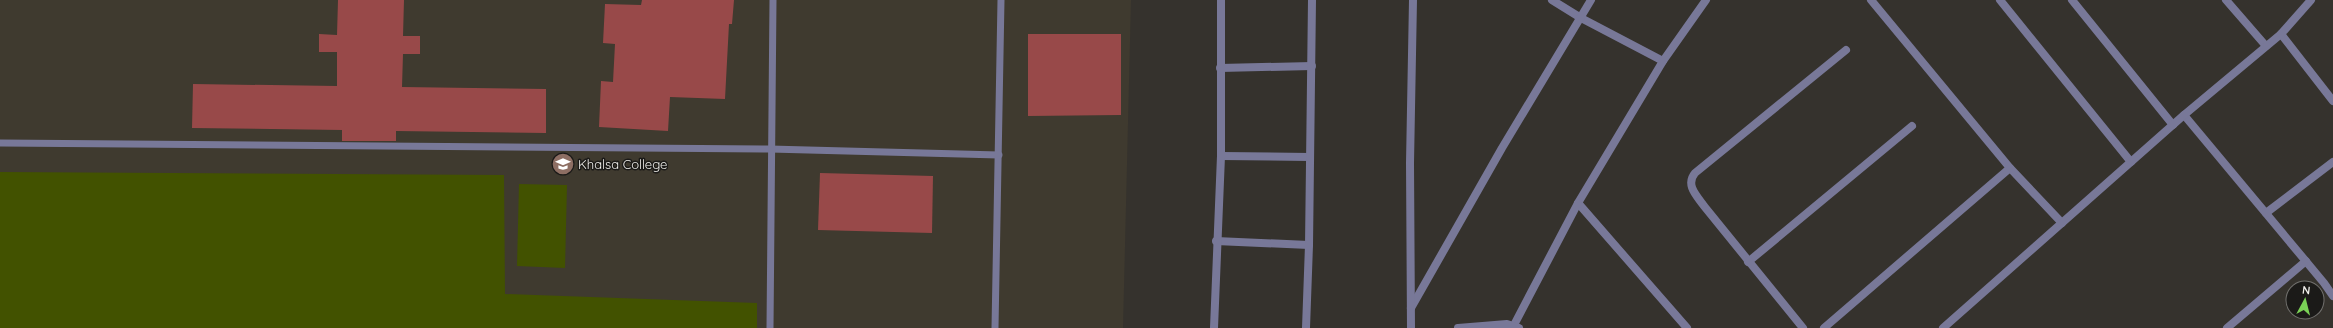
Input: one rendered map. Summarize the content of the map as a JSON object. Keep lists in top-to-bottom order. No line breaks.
{"places":{"school or university":["Khalsa College"]},"north":"top"}
